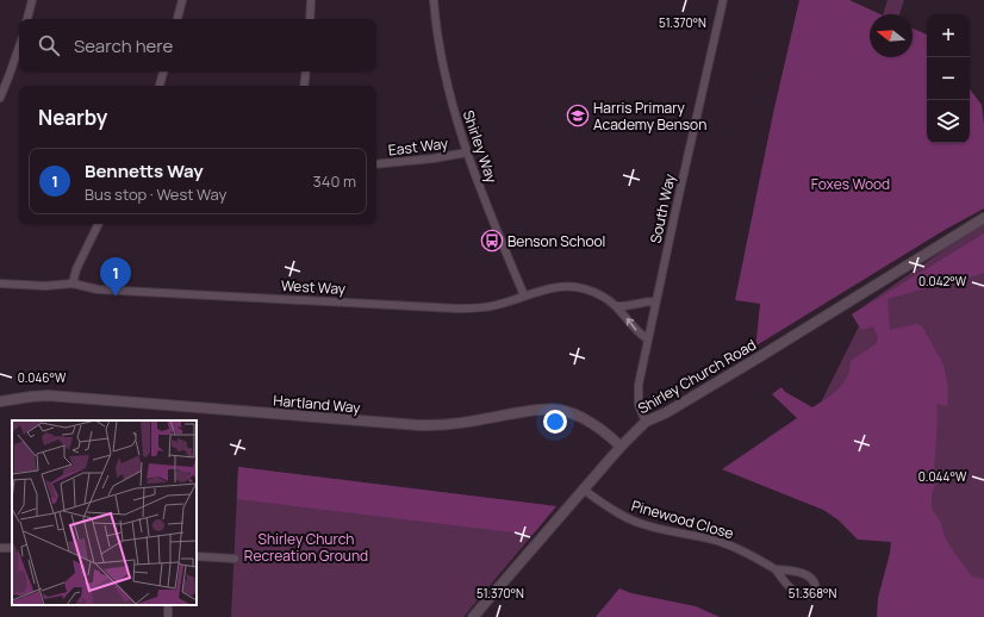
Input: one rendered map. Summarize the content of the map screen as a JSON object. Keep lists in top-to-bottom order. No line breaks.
{"streets":{"street":["East Way","Shirley Way","South Way","West Way","Shirley Church Road","Hartland Way","Pinewood Close"]},"crossings":[["East Way","Shirley Way"],["Shirley Way","West Way"],["South Way","West Way"],["South Way","Shirley Church Road"],["Shirley Church Road","Hartland Way"],["Shirley Church Road","Pinewood Close"]],"parks":["Foxes Wood","Shirley Church Recreation Ground"],"places":{"school or university":["Harris Primary Academy Benson"],"bus stop":["Benson School"]},"north":"left","page":{"map_buttons":["+","−"],"search":"Search here","heading":"Nearby","list":[{"mark":"1","name":"Bennetts Way","note":"Bus stop · West Way","value":"340 m"}],"pins":"1"},"coordinates":["51.370°N","0.042°W","0.046°W","0.044°W","51.368°N"]}
